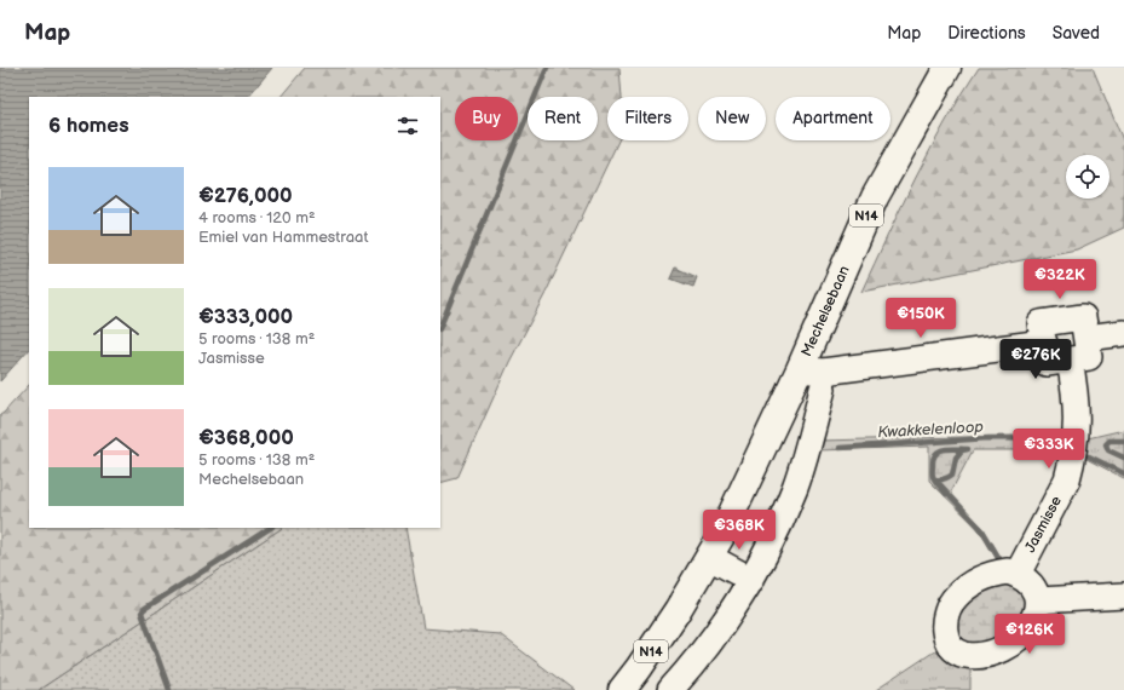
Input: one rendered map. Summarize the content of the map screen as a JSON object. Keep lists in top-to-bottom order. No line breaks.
{"streets":{"main road":["N14","Mechelsebaan"],"street":["Jasmisse"]},"water":["Kwakkelenloop"],"page":{"header":"Map","nav":["Map","Directions","Saved"],"chip":["Buy","Rent","Filters","New","Apartment"],"heading":"6 homes","list":[{"name":"€276,000","note":"4 rooms · 120 m² · Emiel van Hammestraat"},{"name":"€333,000","note":"5 rooms · 138 m² · Jasmisse"},{"name":"€368,000","note":"5 rooms · 138 m² · Mechelsebaan"}],"price":["€322K","€150K","€276K","€333K","€368K","€126K"]}}
